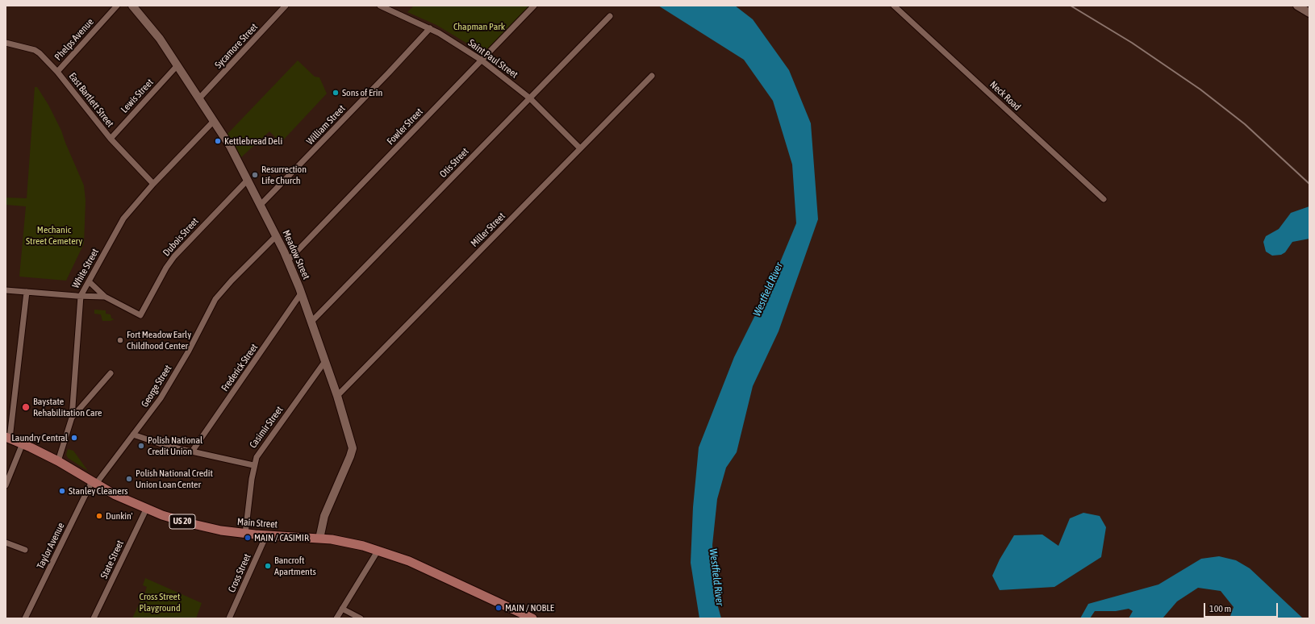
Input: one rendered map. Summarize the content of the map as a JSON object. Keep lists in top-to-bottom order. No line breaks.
{"streets":{"main road":["US 20","Main Street"],"street":["Phelps Avenue","Sycamore Street","Saint Paul Street","Lewis Street","Neck Road","East Bartlett Street","William Street","Fowler Street","Otis Street","Miller Street","Dubois Street","Meadow Street","White Street","Frederick Street","George Street","Casimir Street","Taylor Avenue","State Street","Cross Street"]},"crossings":[["Phelps Avenue","East Bartlett Street"],["Sycamore Street","Meadow Street"],["Saint Paul Street","William Street"],["Saint Paul Street","Fowler Street"],["Saint Paul Street","Otis Street"],["Saint Paul Street","Miller Street"],["Lewis Street","East Bartlett Street"],["Lewis Street","Meadow Street"],["East Bartlett Street","White Street"],["William Street","Meadow Street"],["Fowler Street","Meadow Street"],["Otis Street","Meadow Street"],["Miller Street","Meadow Street"],["Dubois Street","Meadow Street"],["Meadow Street","White Street"],["Meadow Street","Frederick Street"],["Meadow Street","George Street"],["Meadow Street","Casimir Street"],["Meadow Street","Main Street"],["White Street","Main Street"],["George Street","Main Street"],["George Street","Taylor Avenue"],["Casimir Street","Main Street"],["Main Street","Taylor Avenue"],["Main Street","State Street"],["Main Street","Cross Street"]],"water":["Westfield River"],"parks":["Chapman Park","Mechanic Street Cemetery","Cross Street Playground"],"places":["Sons of Erin","Kettlebread Deli","Resurrection Life Church","Fort Meadow Early Childhood Center","Baystate Rehabilitation Care","Laundry Central","Polish National Credit Union","Polish National Credit Union Loan Center","Stanley Cleaners","Dunkin'","MAIN / CASIMIR","Bancroft Apartments","MAIN / NOBLE"],"scale_bar":"100 m"}
